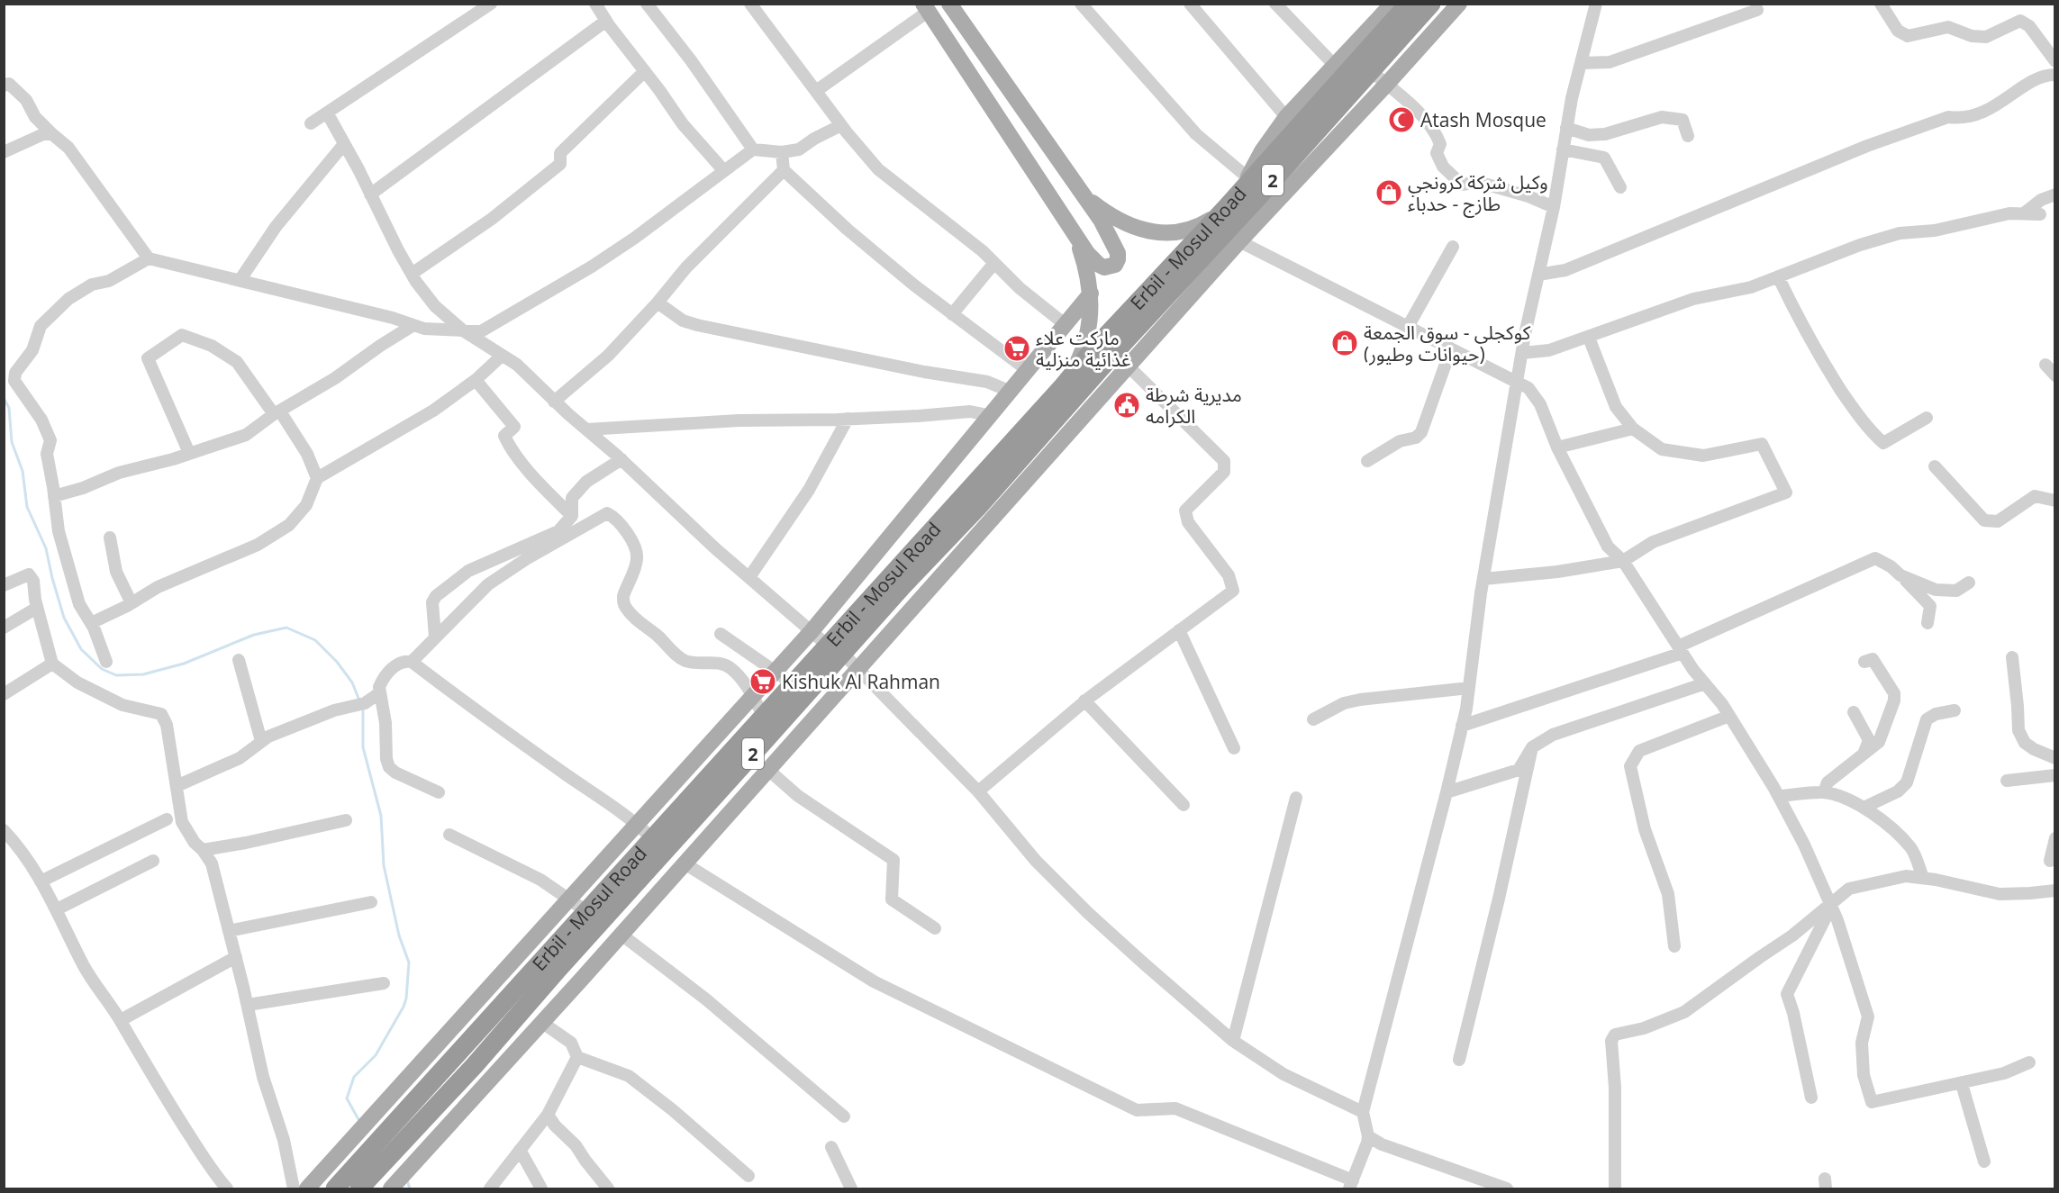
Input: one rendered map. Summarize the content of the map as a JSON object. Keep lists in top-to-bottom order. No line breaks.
{"streets":{"highway":["2","Erbil - Mosul Road"]},"places":{"mosque":["Atash Mosque"],"shop":["وكيل شركة كرونجي طازج - حدباء","كوكجلي - سوق الجمعة (حيوانات وطيور)"],"supermarket":["ماركت علاء غذائية منزلية","Kishuk Al Rahman"],"public building":["مديرية شرطة الكرامه"]}}
